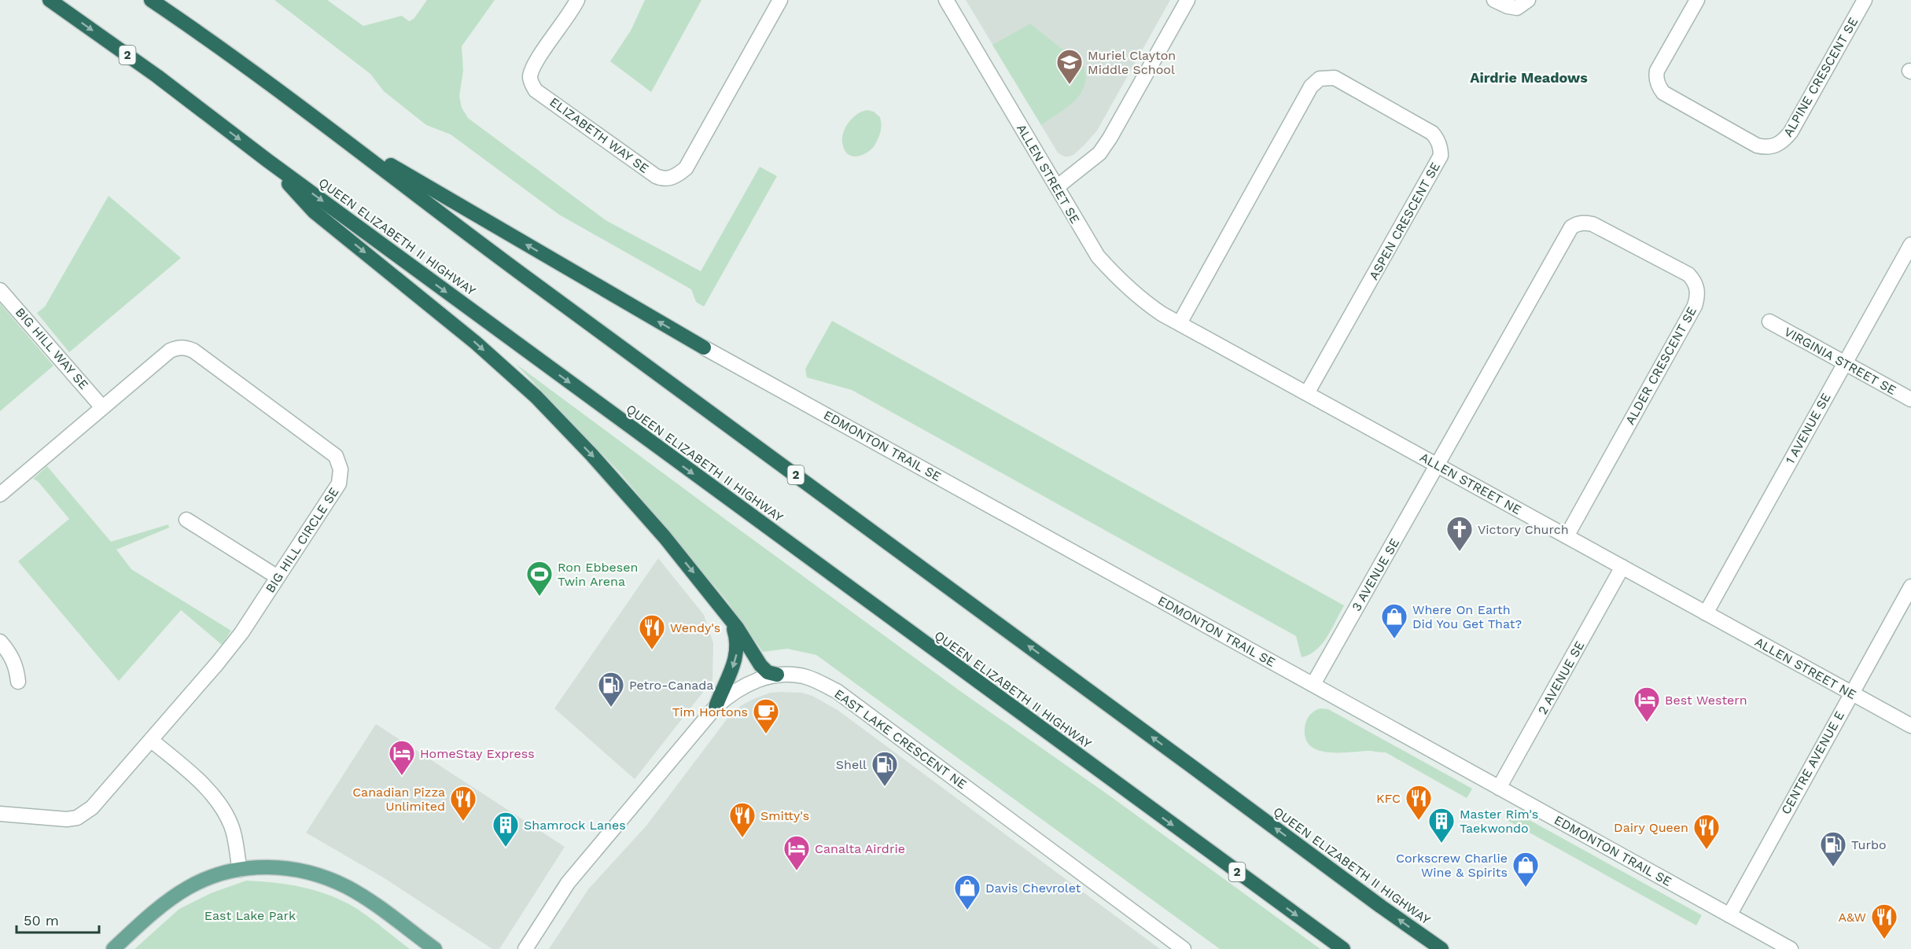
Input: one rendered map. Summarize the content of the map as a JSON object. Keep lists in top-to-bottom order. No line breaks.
{"streets":{"highway":["2","QUEEN ELIZABETH II HIGHWAY"],"street":["ALPINE CRESCENT SE","ELIZABETH WAY SE","ALLEN STREET SE","ASPEN CRESCENT SE","BIG HILL WAY SE","VIRGINIA STREET SE","ALDER CRESCENT SE","1 AVENUE SE","EDMONTON TRAIL SE","ALLEN STREET NE","BIG HILL CIRCLE SE","3 AVENUE SE","2 AVENUE SE","EAST LAKE CRESCENT NE","CENTRE AVENUE E"]},"crossings":[["ALLEN STREET SE","ASPEN CRESCENT SE"],["ALLEN STREET SE","ALLEN STREET NE"],["ASPEN CRESCENT SE","ALLEN STREET NE"],["BIG HILL WAY SE","BIG HILL CIRCLE SE"],["VIRGINIA STREET SE","1 AVENUE SE"],["ALDER CRESCENT SE","ALLEN STREET NE"],["ALDER CRESCENT SE","3 AVENUE SE"],["1 AVENUE SE","ALLEN STREET NE"],["EDMONTON TRAIL SE","3 AVENUE SE"],["EDMONTON TRAIL SE","2 AVENUE SE"],["EDMONTON TRAIL SE","CENTRE AVENUE E"],["ALLEN STREET NE","3 AVENUE SE"],["ALLEN STREET NE","2 AVENUE SE"],["ALLEN STREET NE","CENTRE AVENUE E"]],"districts":["Airdrie Meadows"],"parks":["East Lake Park"],"places":{"school or university":["Muriel Clayton Middle School"],"church":["Victory Church"],"sports":["Ron Ebbesen Twin Arena"],"shop":["Where On Earth Did You Get That?","Corkscrew Charlie Wine & Spirits","Davis Chevrolet"],"restaurant":["Wendy's","KFC","Canadian Pizza Unlimited","Smitty's","Dairy Queen","A&W"],"fuel station":["Petro-Canada","Shell","Turbo"],"hotel":["Best Western","HomeStay Express","Canalta Airdrie"],"cafe":["Tim Hortons"],"building":["Master Rim's Taekwondo","Shamrock Lanes"]},"scale_bar":"50 m"}
